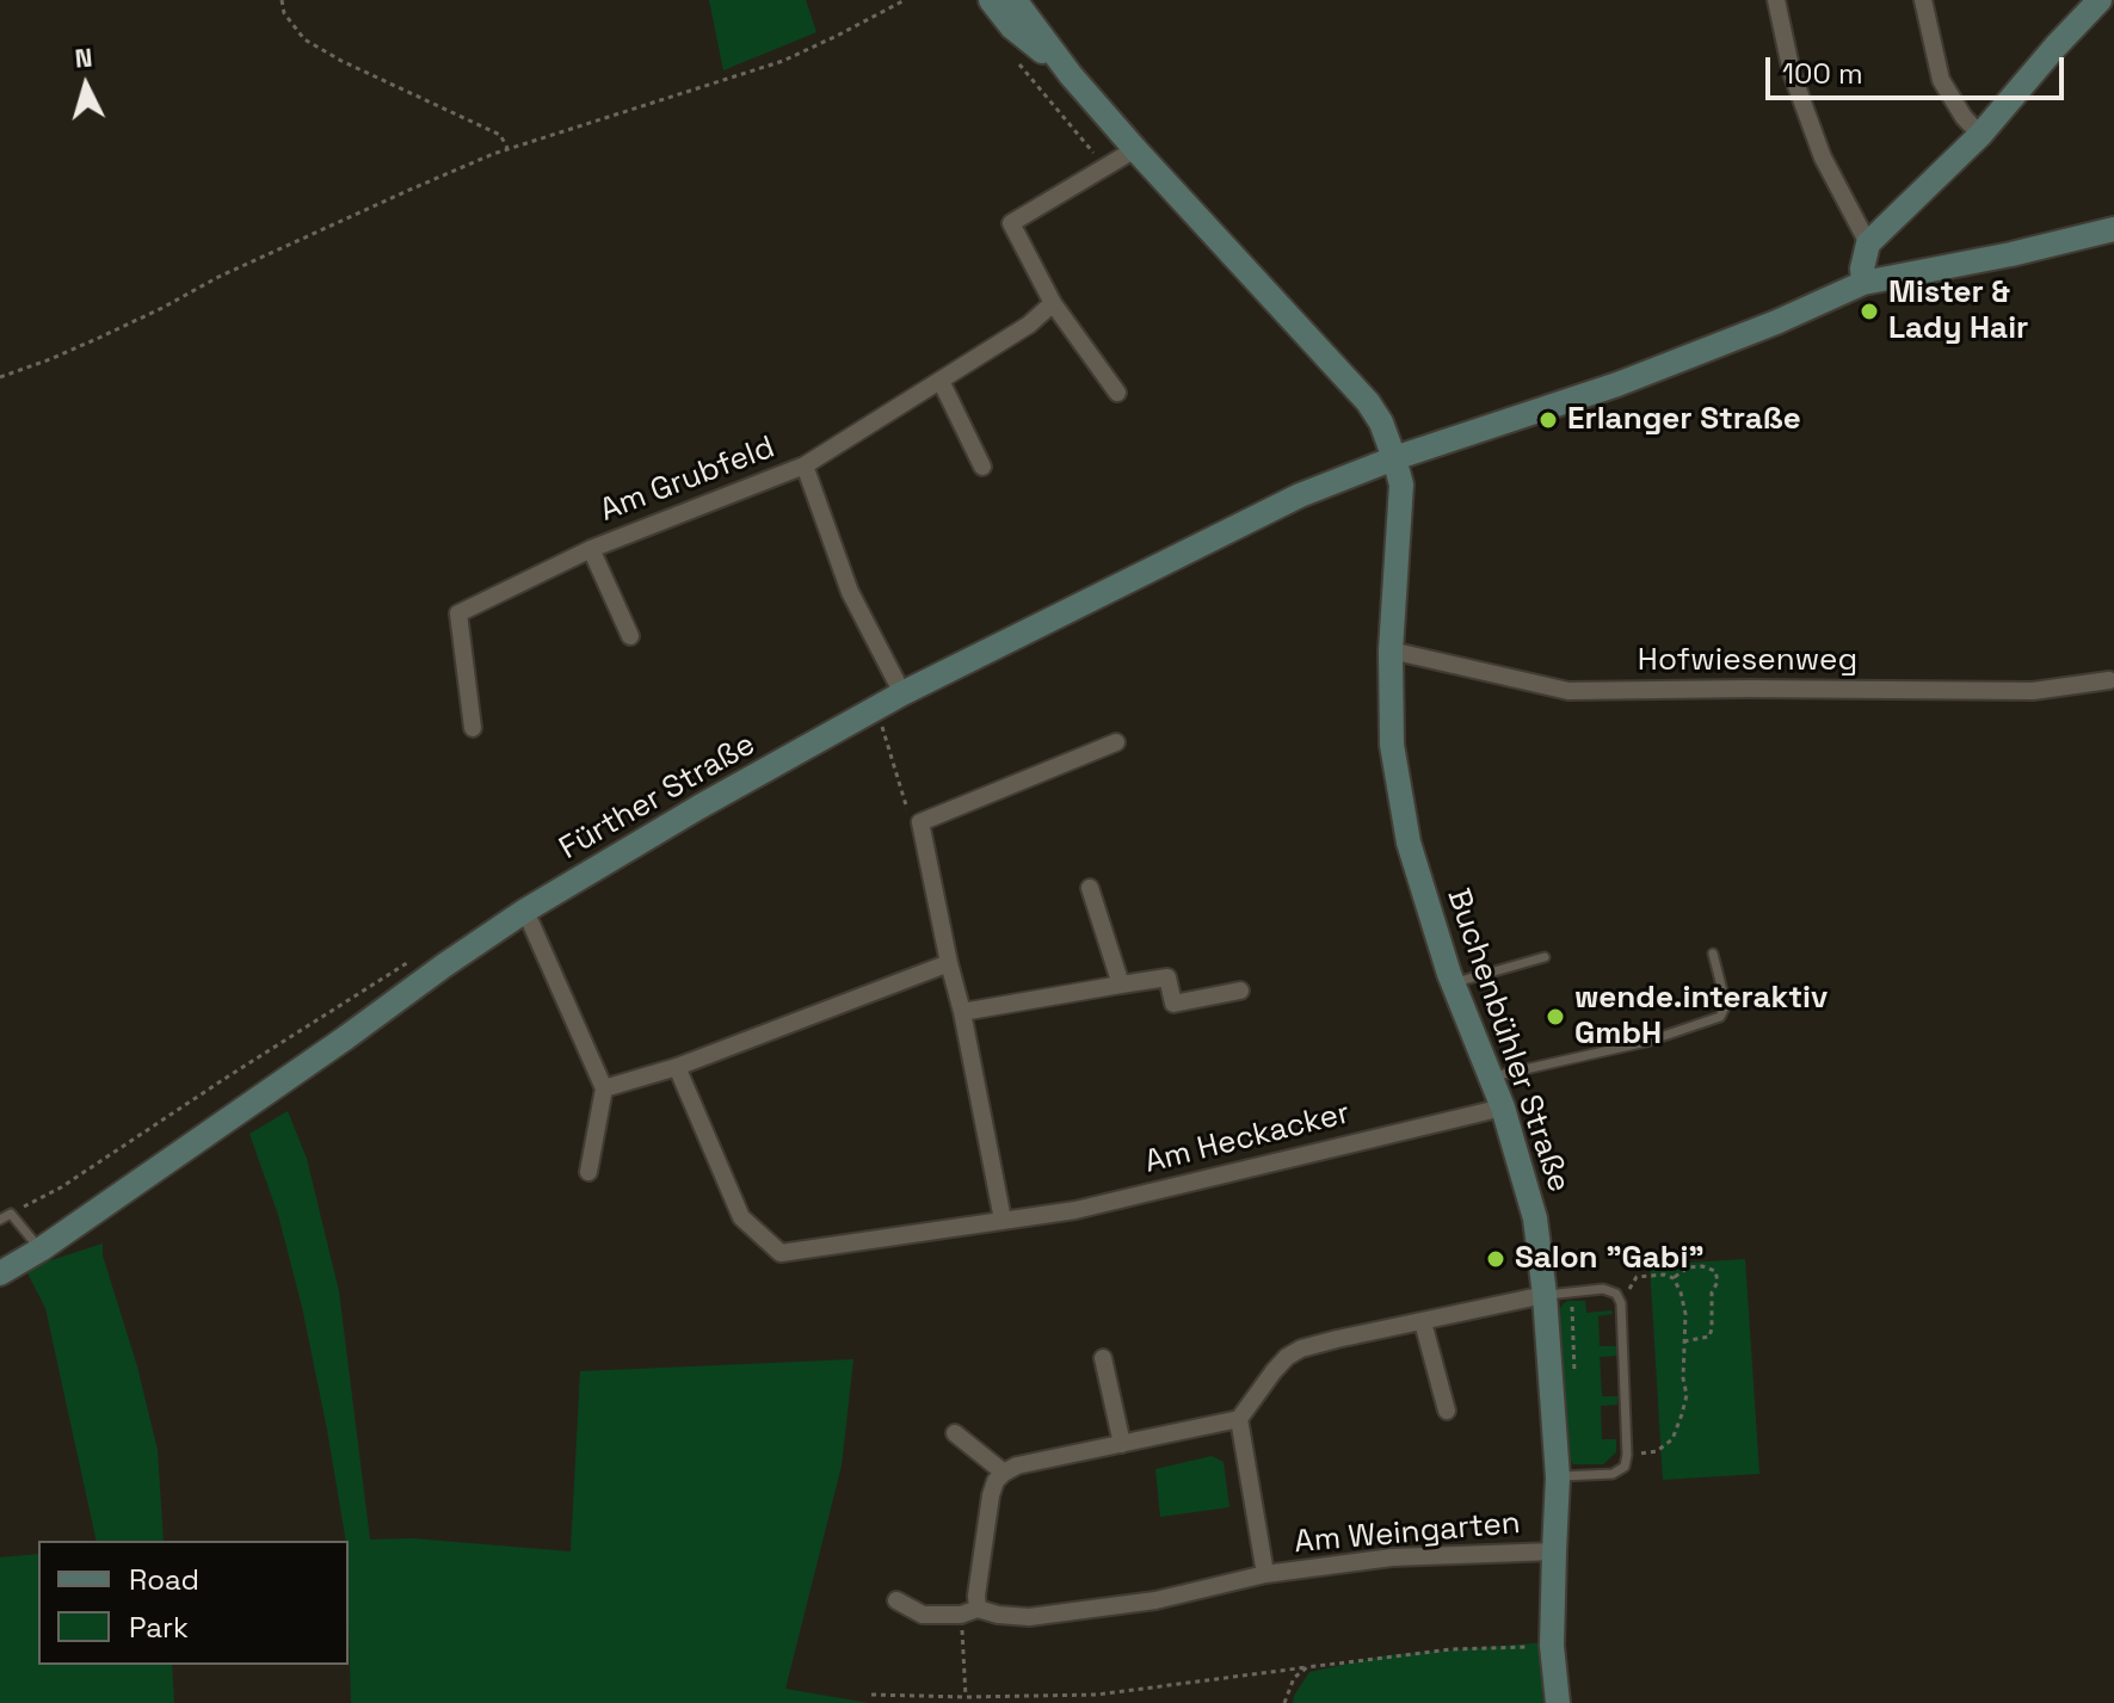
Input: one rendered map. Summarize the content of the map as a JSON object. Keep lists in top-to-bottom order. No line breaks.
{"streets":{"street":["Am Grubfeld","Hofwiesenweg","Fürther Straße","Buchenbühler Straße","Am Heckacker","Am Weingarten"]},"crossings":[["Am Grubfeld","Fürther Straße"],["Hofwiesenweg","Buchenbühler Straße"],["Fürther Straße","Buchenbühler Straße"],["Buchenbühler Straße","Am Heckacker"],["Buchenbühler Straße","Am Weingarten"]],"places":["Mister & Lady Hair","Erlanger Straße","wende.interaktiv GmbH","Salon \"Gabi\""],"legend":["Road","Park"],"scale_bar":"100 m","north":"top"}
